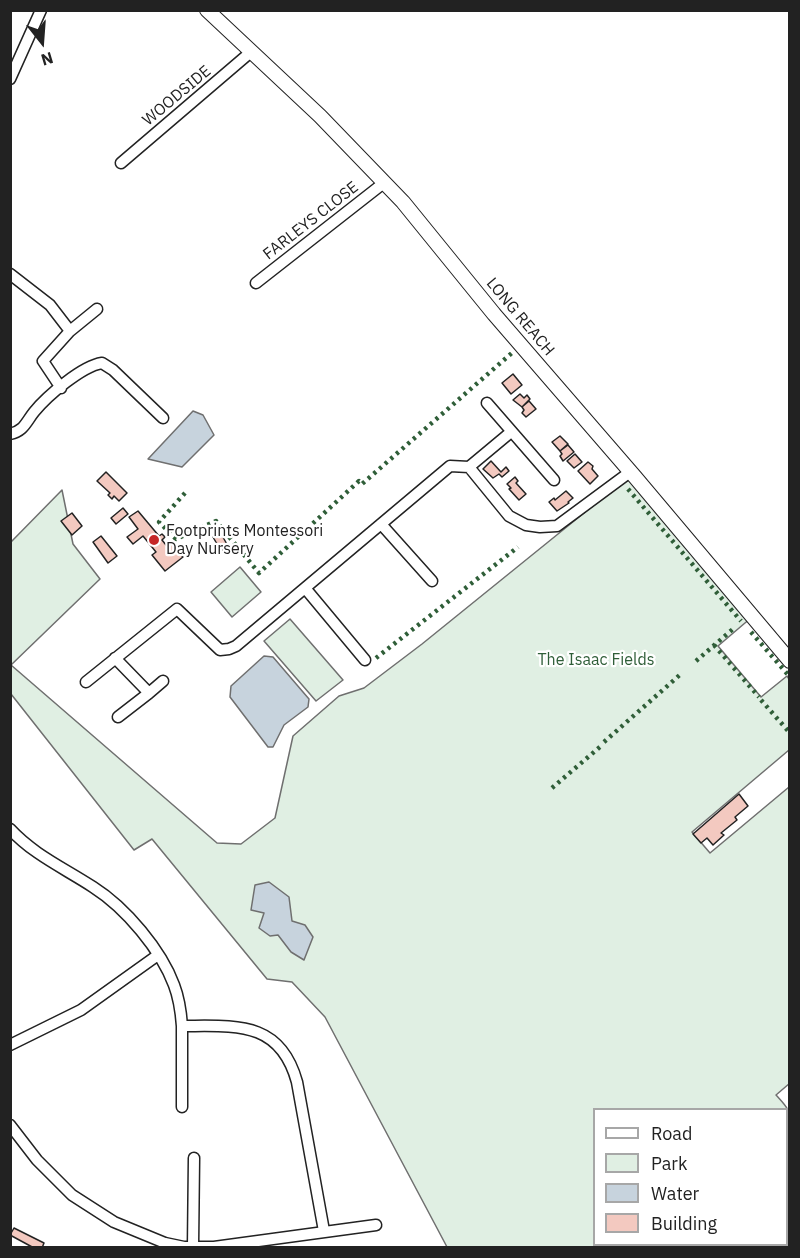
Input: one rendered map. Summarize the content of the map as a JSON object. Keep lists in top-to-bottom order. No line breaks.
{"streets":{"street":["WOODSIDE","FARLEYS CLOSE","LONG REACH"]},"crossings":[["WOODSIDE","LONG REACH"],["FARLEYS CLOSE","LONG REACH"]],"parks":["The Isaac Fields"],"places":["Footprints Montessori Day Nursery"],"legend":["Road","Park","Water","Building"],"north":"bottom"}
